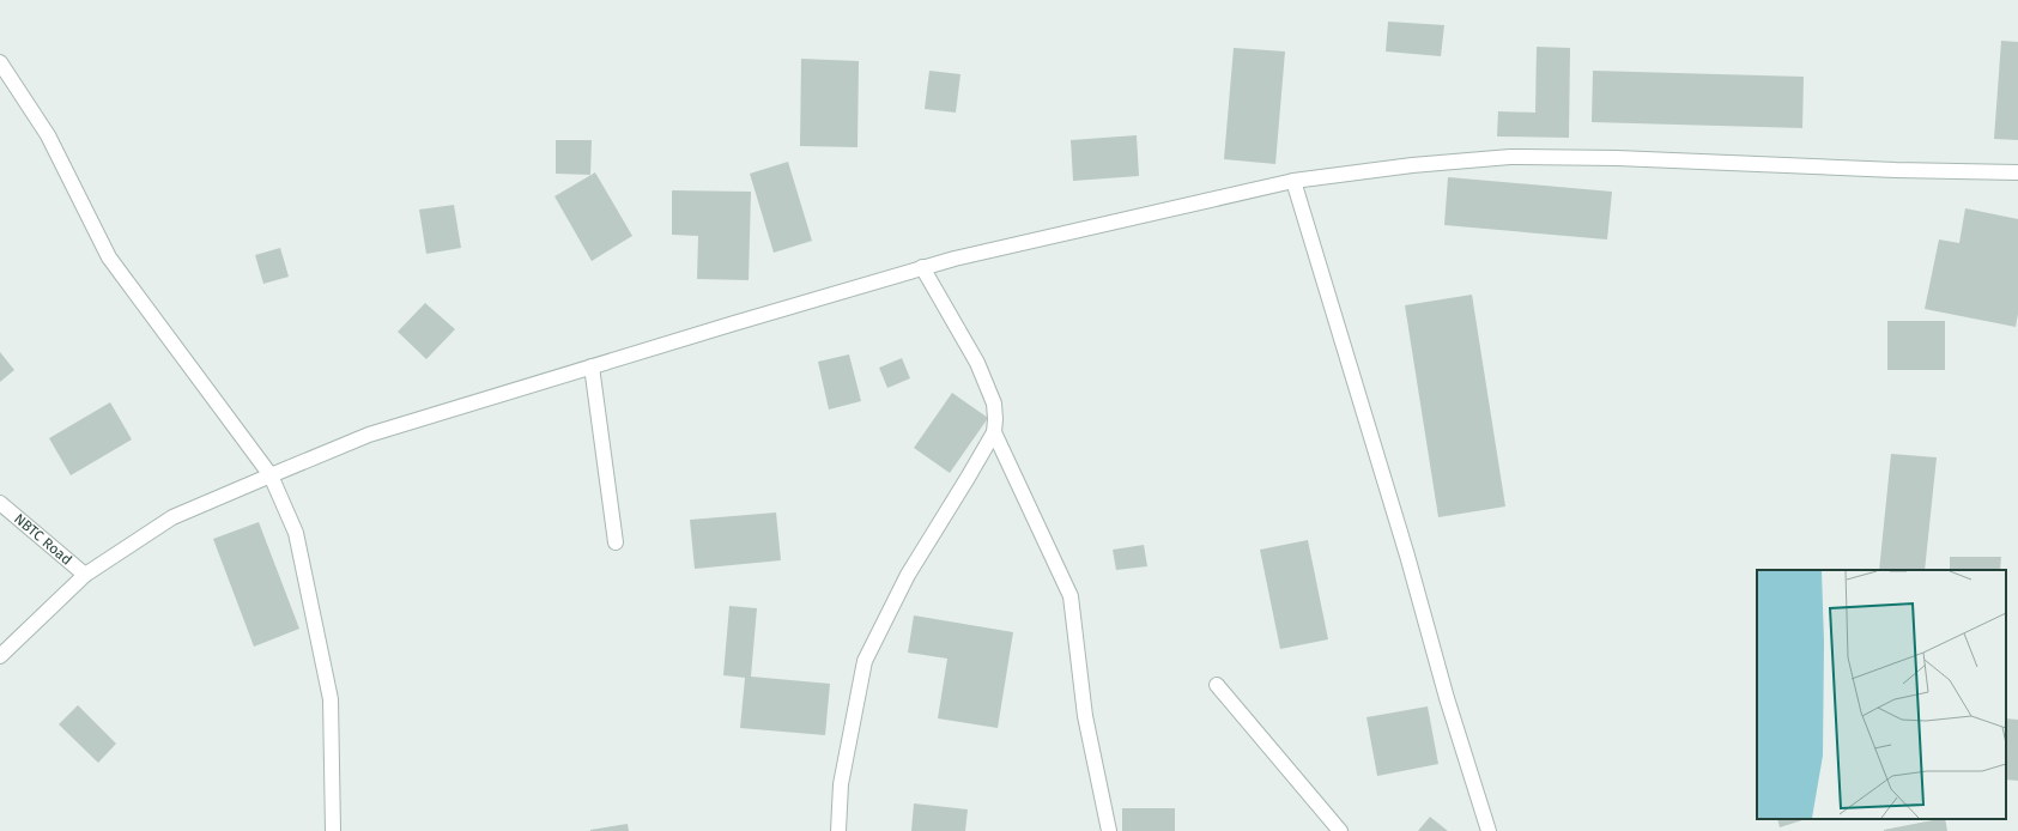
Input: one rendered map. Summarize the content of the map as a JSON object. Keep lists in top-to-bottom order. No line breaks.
{"streets":{"street":["NBTC Road"]}}
